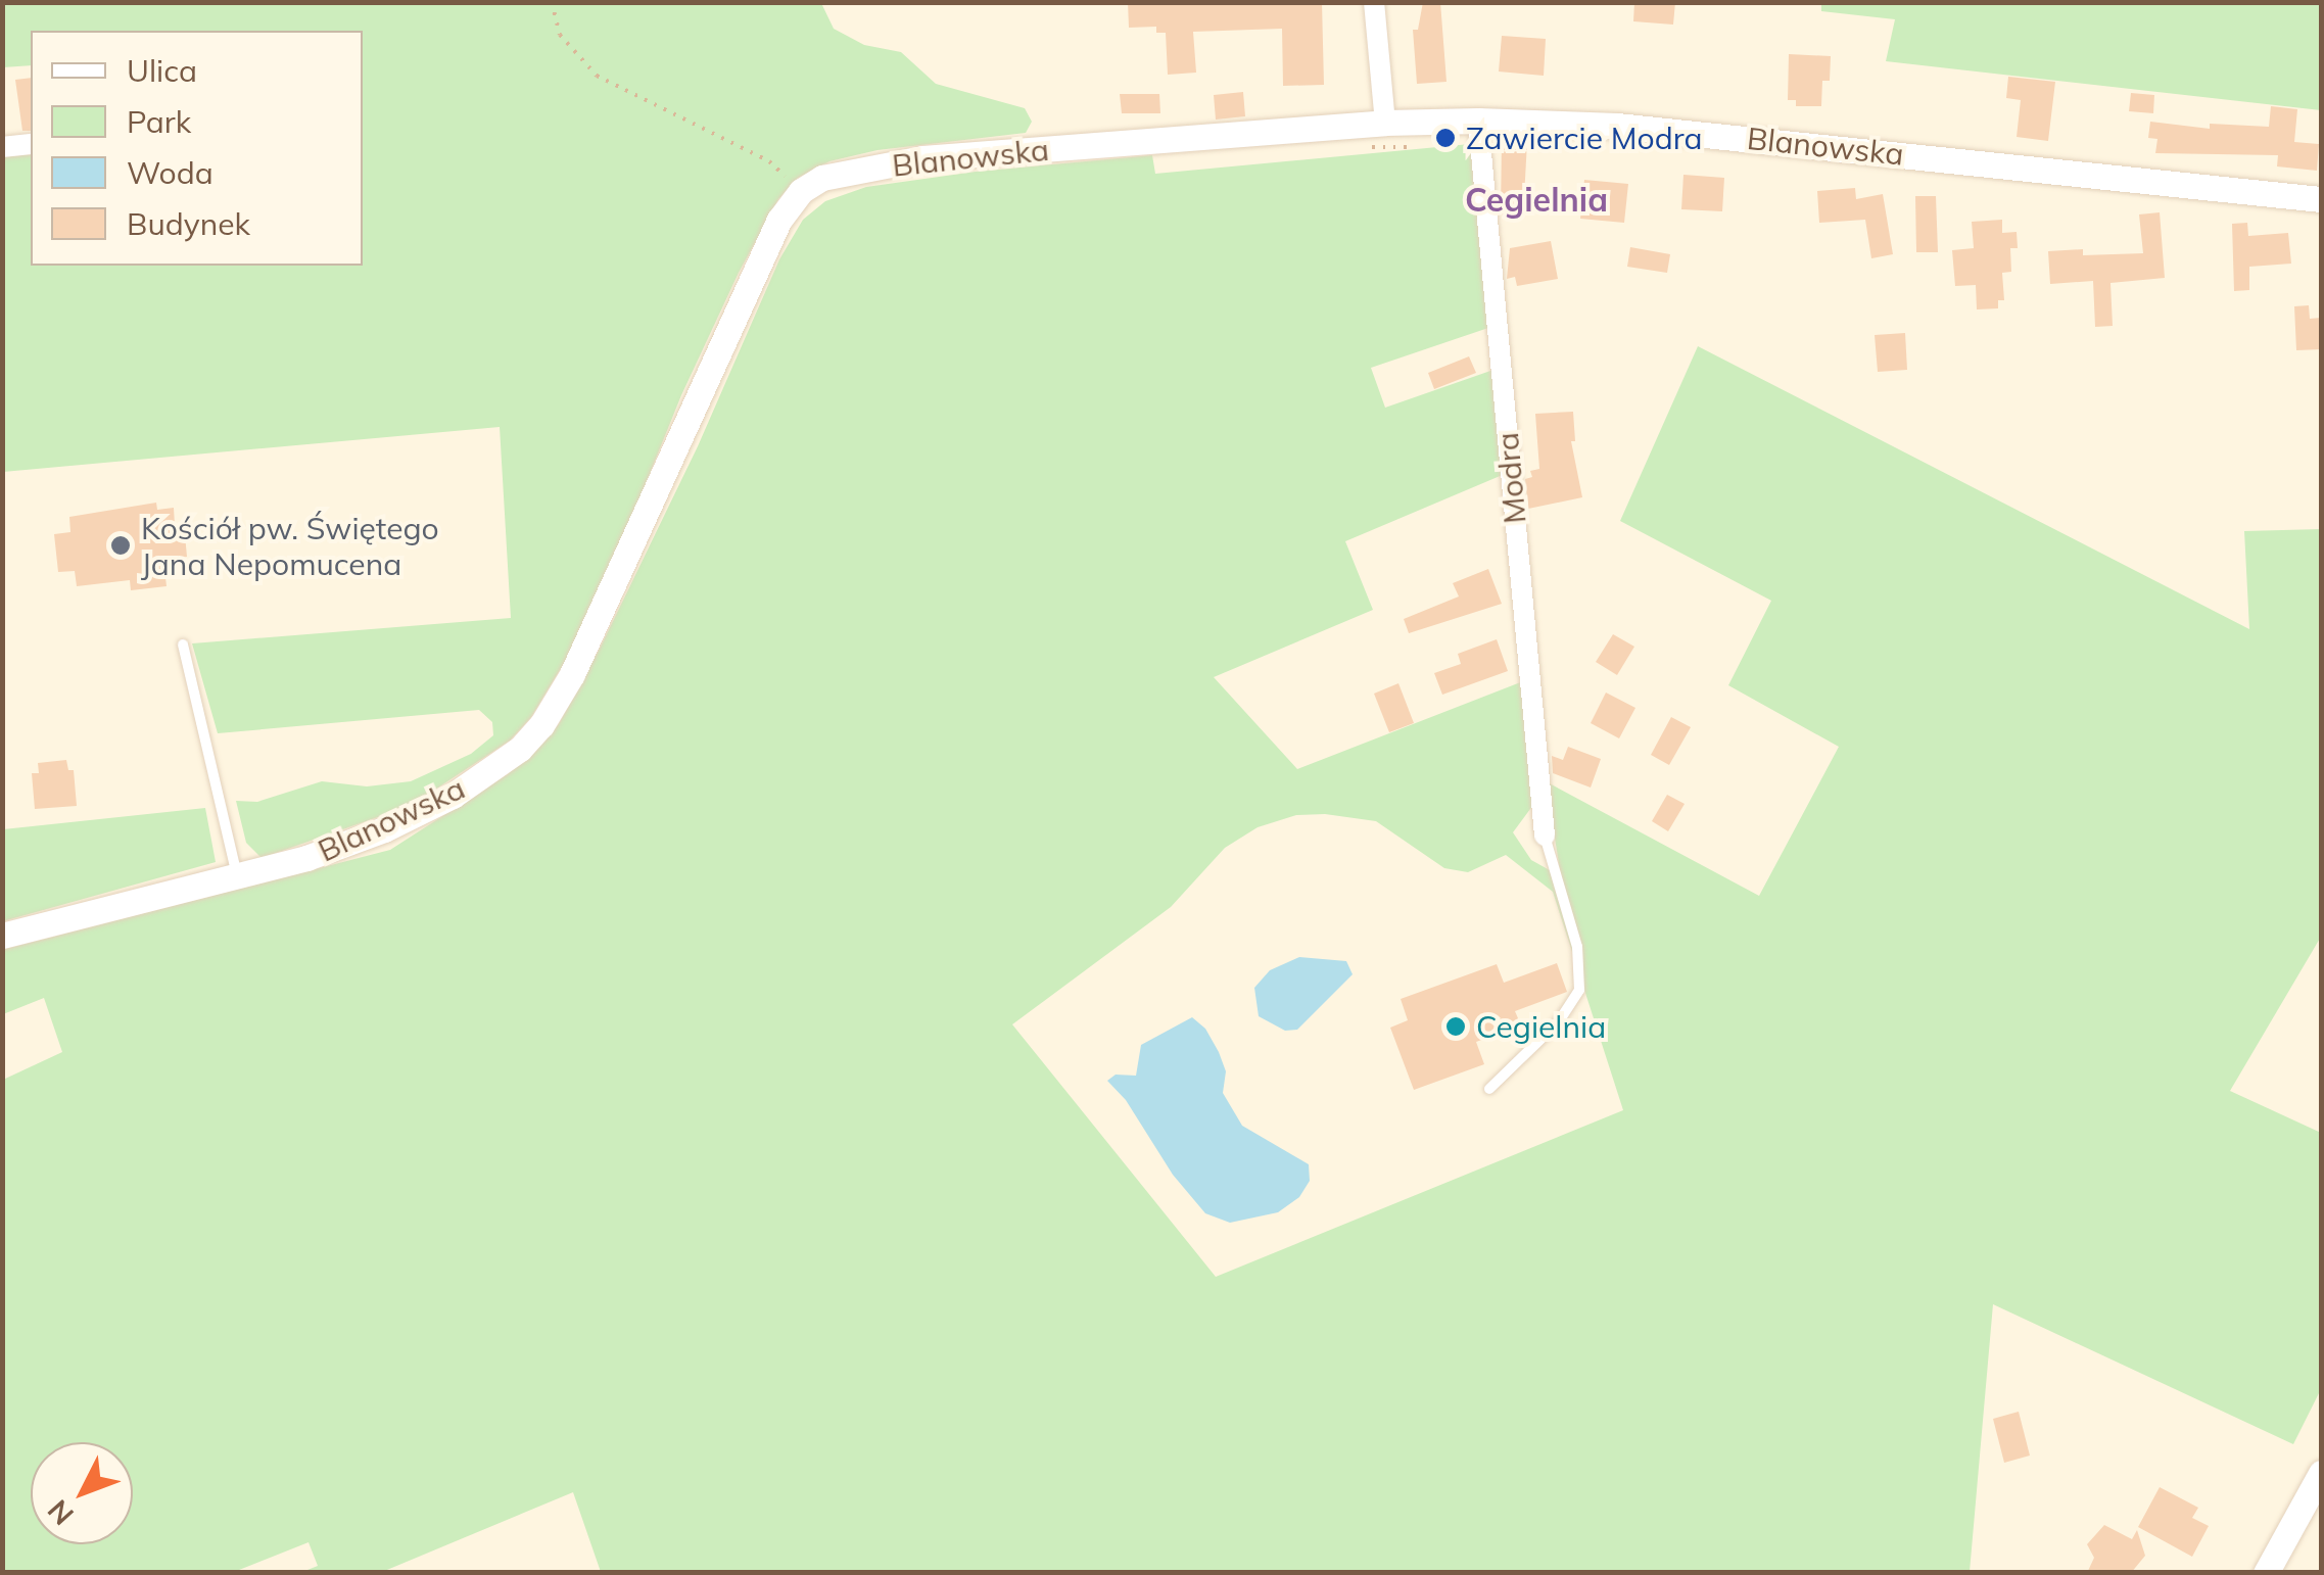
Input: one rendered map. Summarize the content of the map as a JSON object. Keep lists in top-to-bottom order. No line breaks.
{"streets":{"street":["Blanowska","Modra"]},"crossings":[["Blanowska","Modra"]],"districts":["Cegielnia"],"places":["Zawiercie Modra","Kościół pw. Świętego Jana Nepomucena","Cegielnia"],"legend":["Ulica","Park","Woda","Budynek"],"north":"bottom left"}
